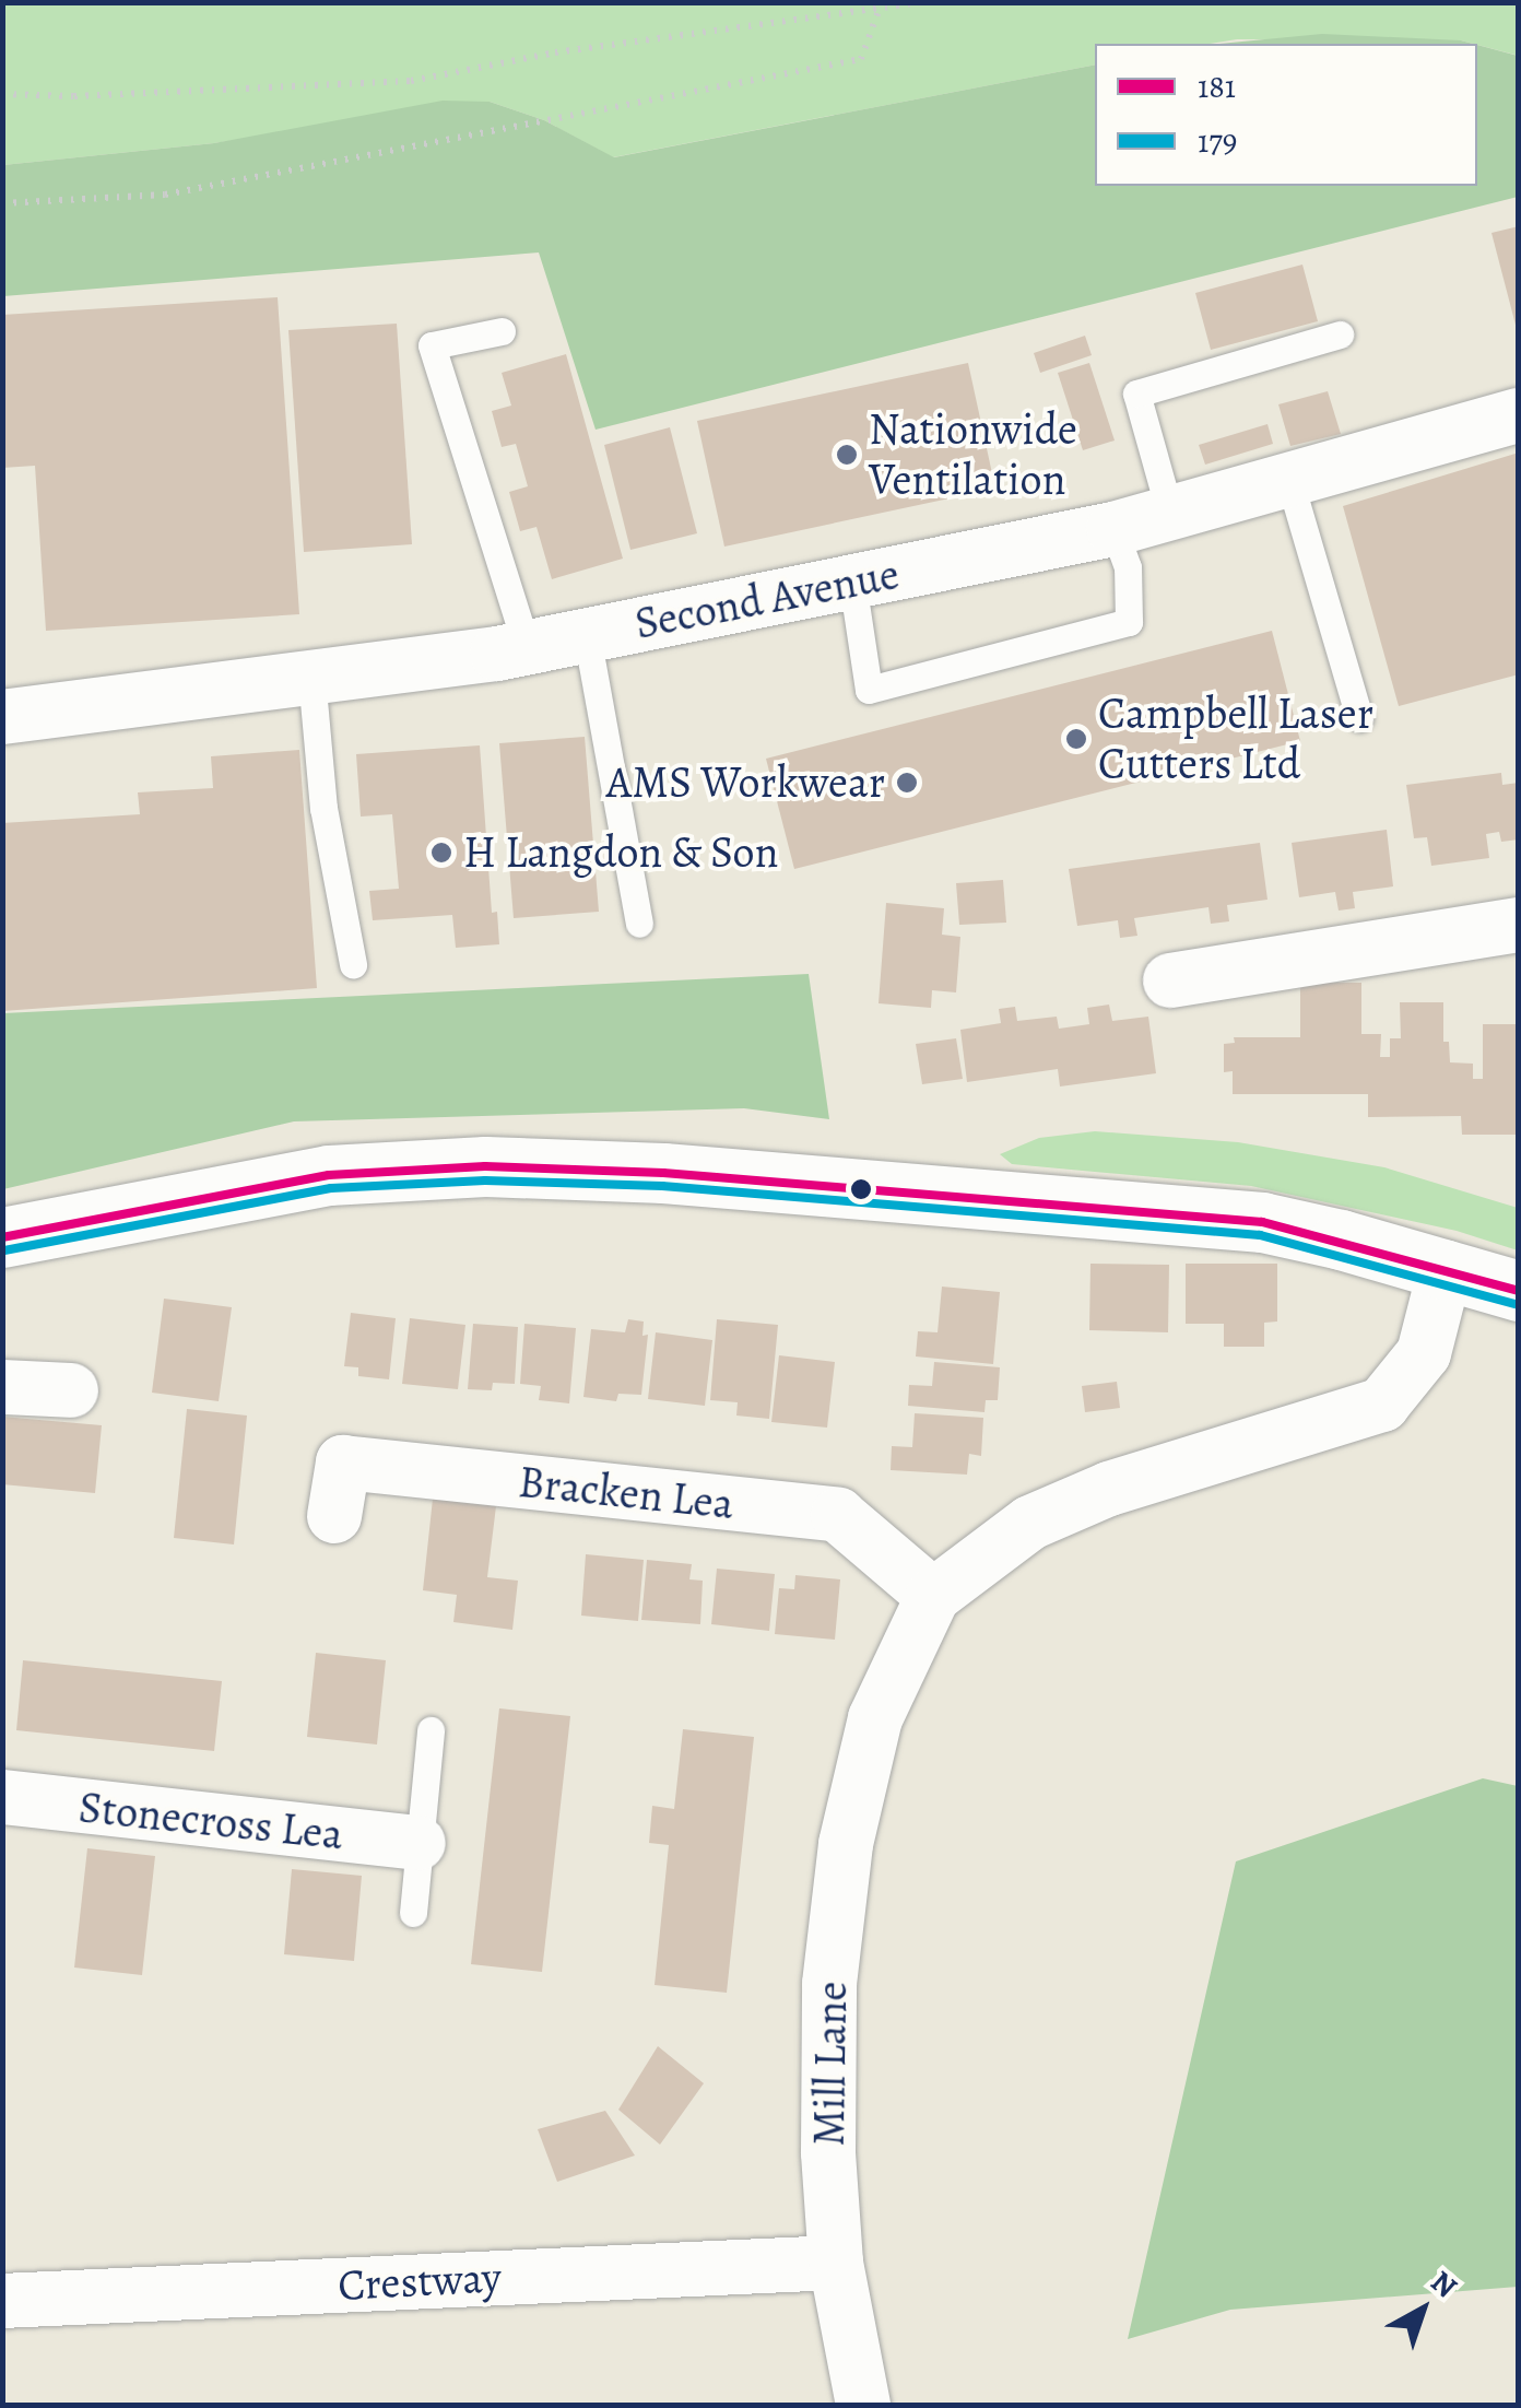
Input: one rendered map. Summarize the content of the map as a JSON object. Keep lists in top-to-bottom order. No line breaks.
{"streets":{"street":["Second Avenue","Bracken Lea","Stonecross Lea","Mill Lane","Crestway"]},"crossings":[["Bracken Lea","Mill Lane"],["Mill Lane","Crestway"]],"places":["Nationwide Ventilation","Campbell Laser Cutters Ltd","AMS Workwear","H Langdon & Son"],"lines":["transit line 181","transit line 179"],"legend":["181","179"],"north":"top right"}
